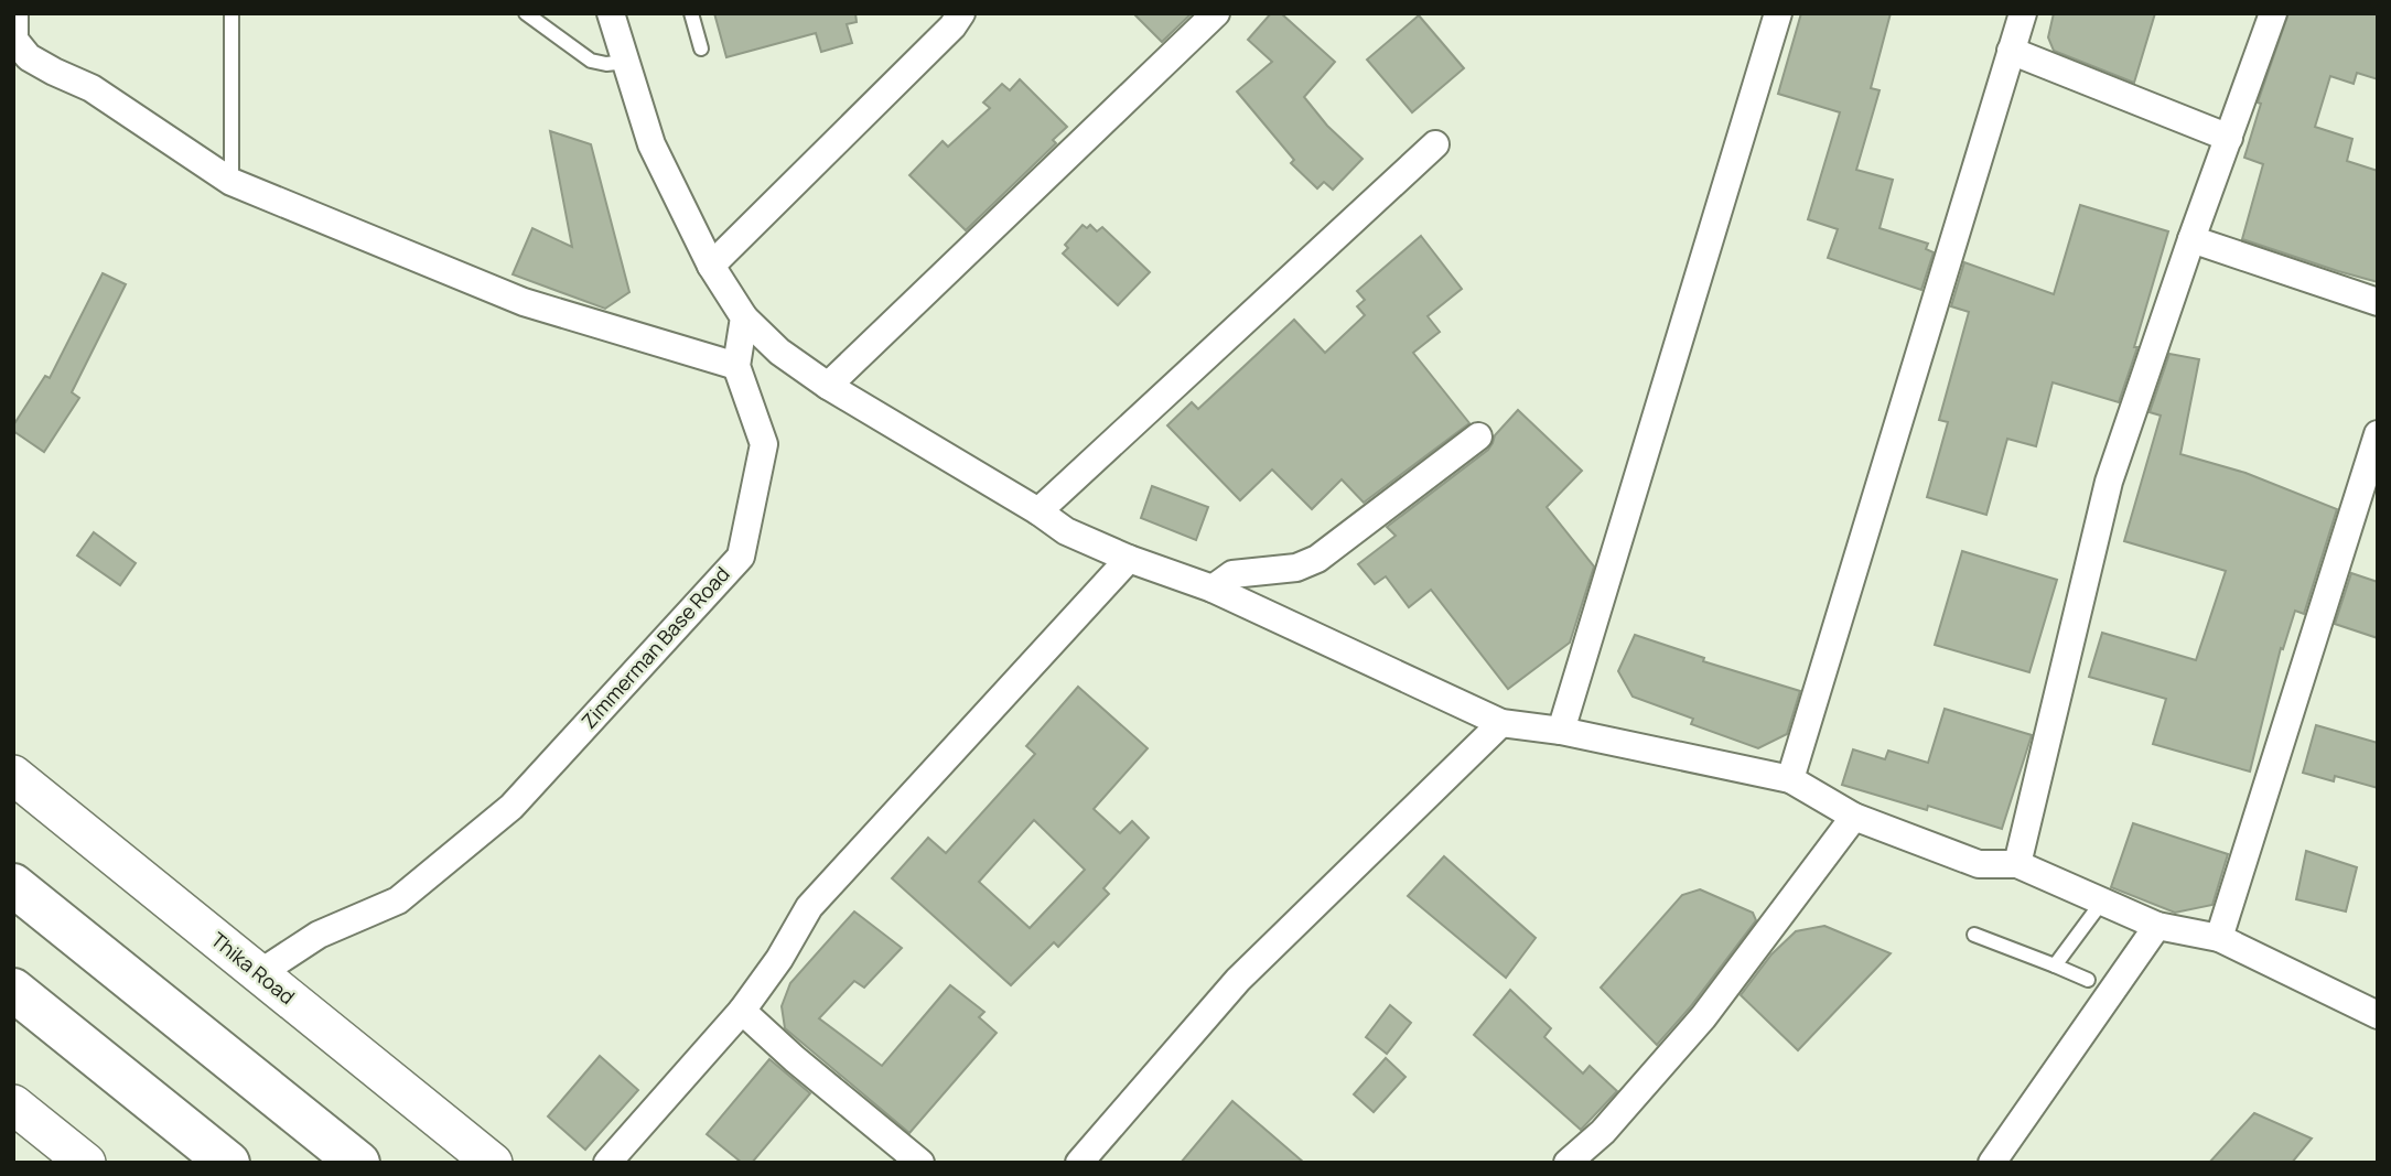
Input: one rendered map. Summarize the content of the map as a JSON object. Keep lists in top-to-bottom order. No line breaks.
{"streets":{"main road":["Thika Road"],"street":["Zimmerman Base Road"]},"crossings":[["Zimmerman Base Road","Thika Road"]]}
